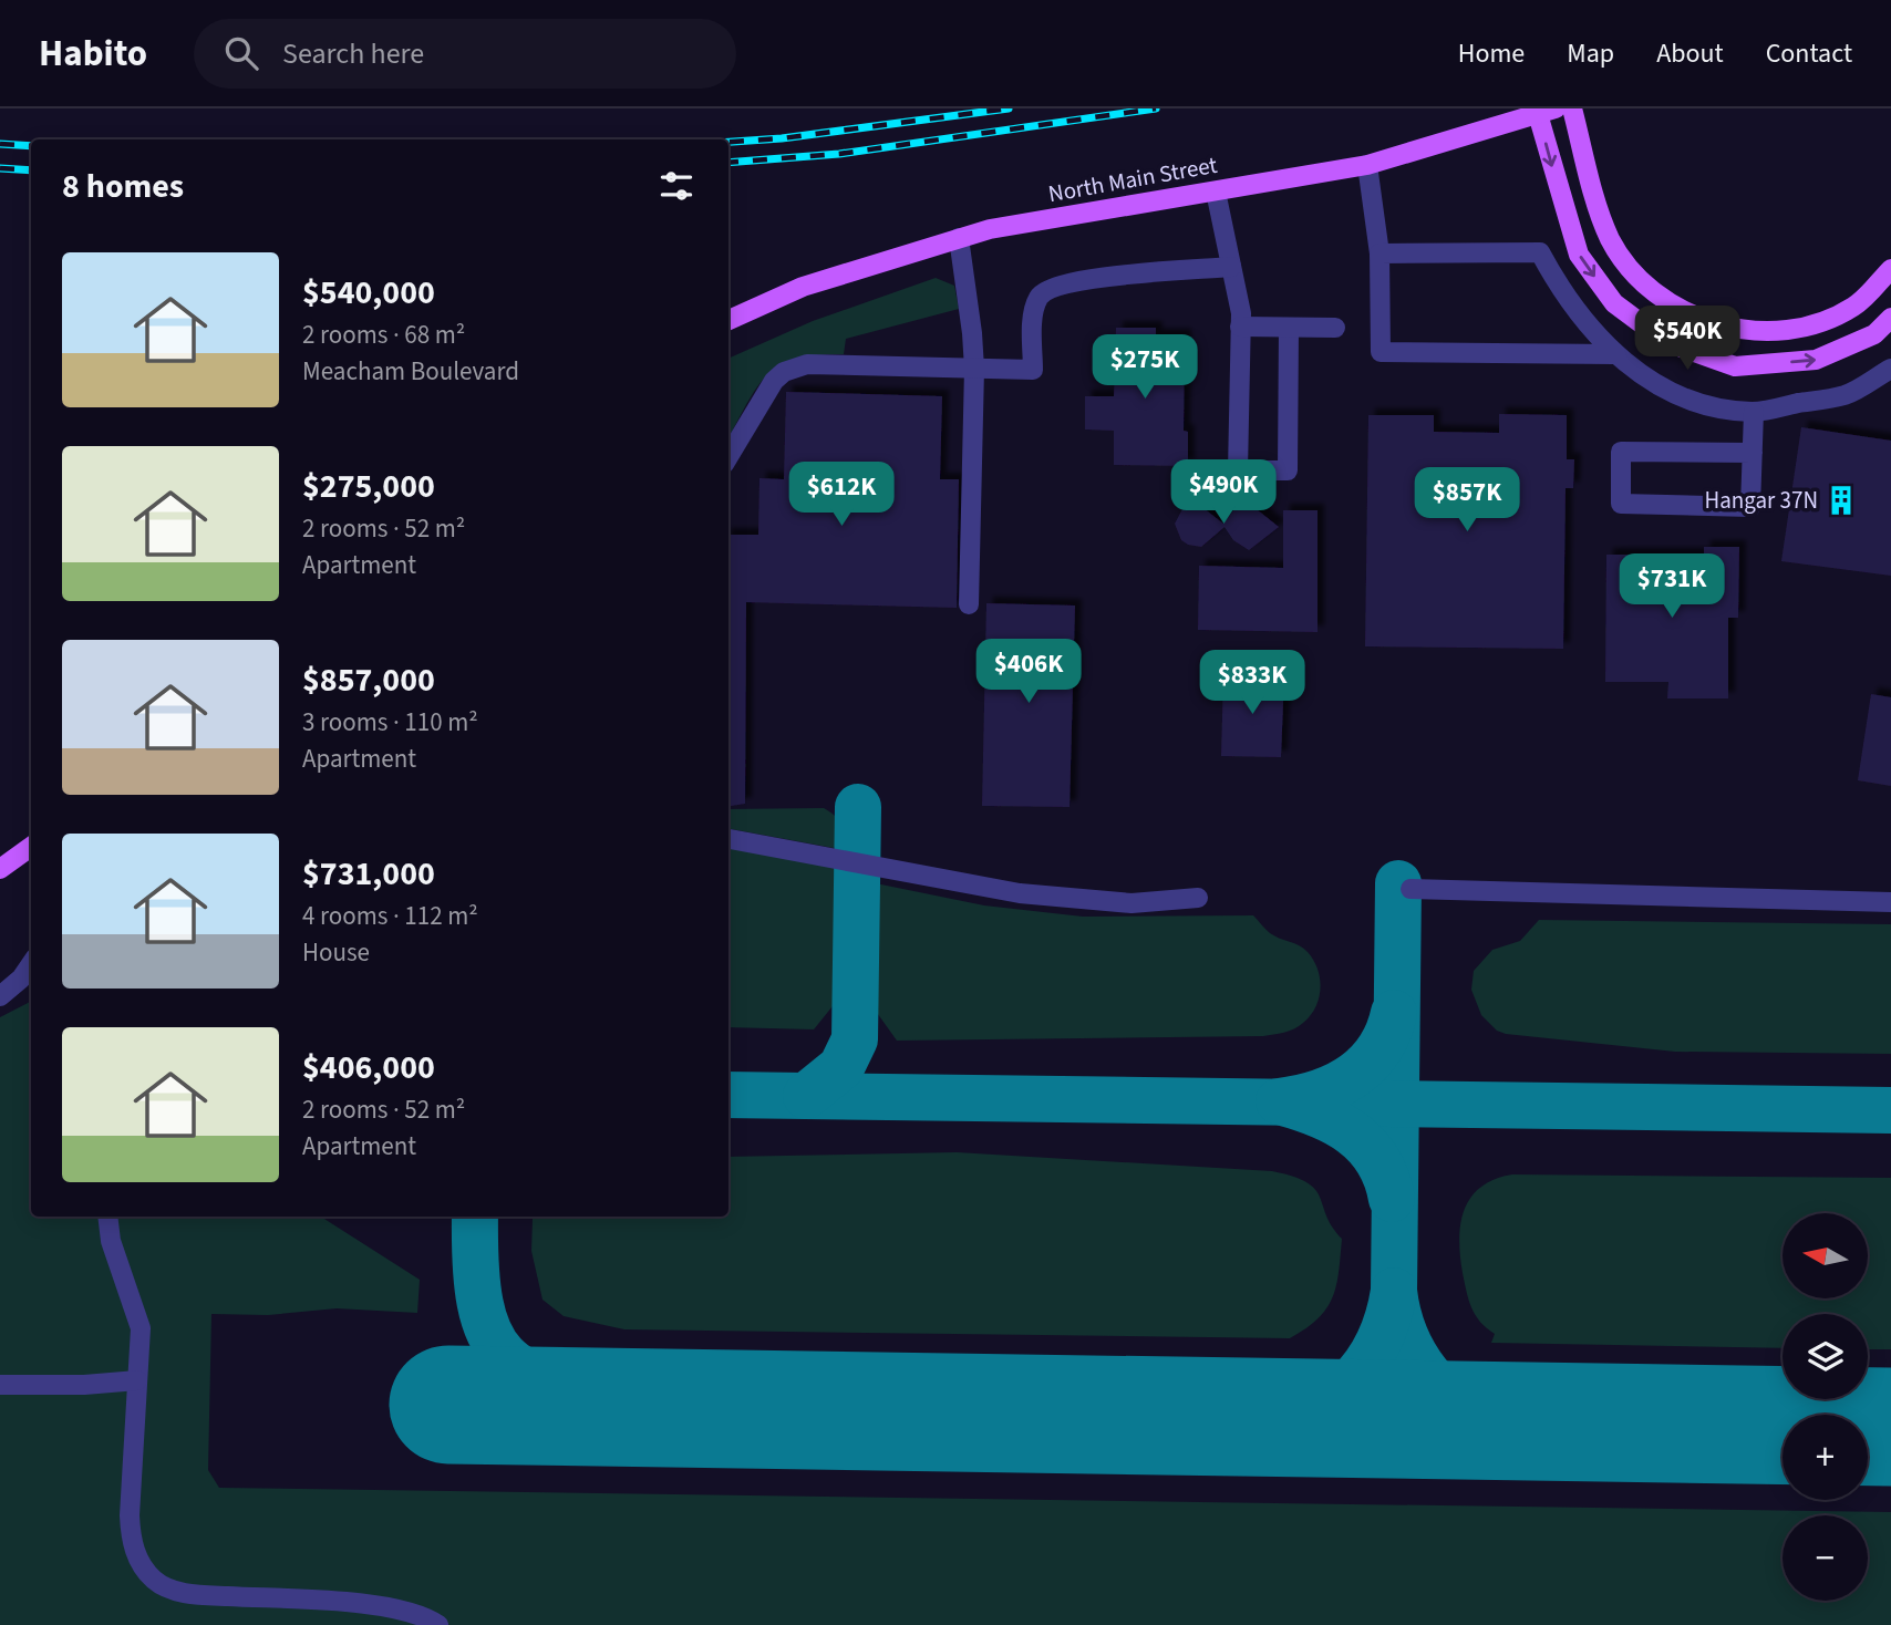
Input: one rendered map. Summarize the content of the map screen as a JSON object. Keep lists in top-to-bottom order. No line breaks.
{"streets":{"main road":["North Main Street"]},"places":{"building":["Hangar 37N"]},"north":"left","page":{"header":"Habito","search":"Search here","nav":["Home","Map","About","Contact"],"heading":"8 homes","list":[{"name":"$540,000","note":"2 rooms · 68 m² · Meacham Boulevard"},{"name":"$275,000","note":"2 rooms · 52 m² · Apartment"},{"name":"$857,000","note":"3 rooms · 110 m² · Apartment"},{"name":"$731,000","note":"4 rooms · 112 m² · House"},{"name":"$406,000","note":"2 rooms · 52 m² · Apartment"}],"price":["$540K","$275K","$490K","$612K","$857K","$731K","$406K","$833K"],"map_buttons":["+","−"]}}
